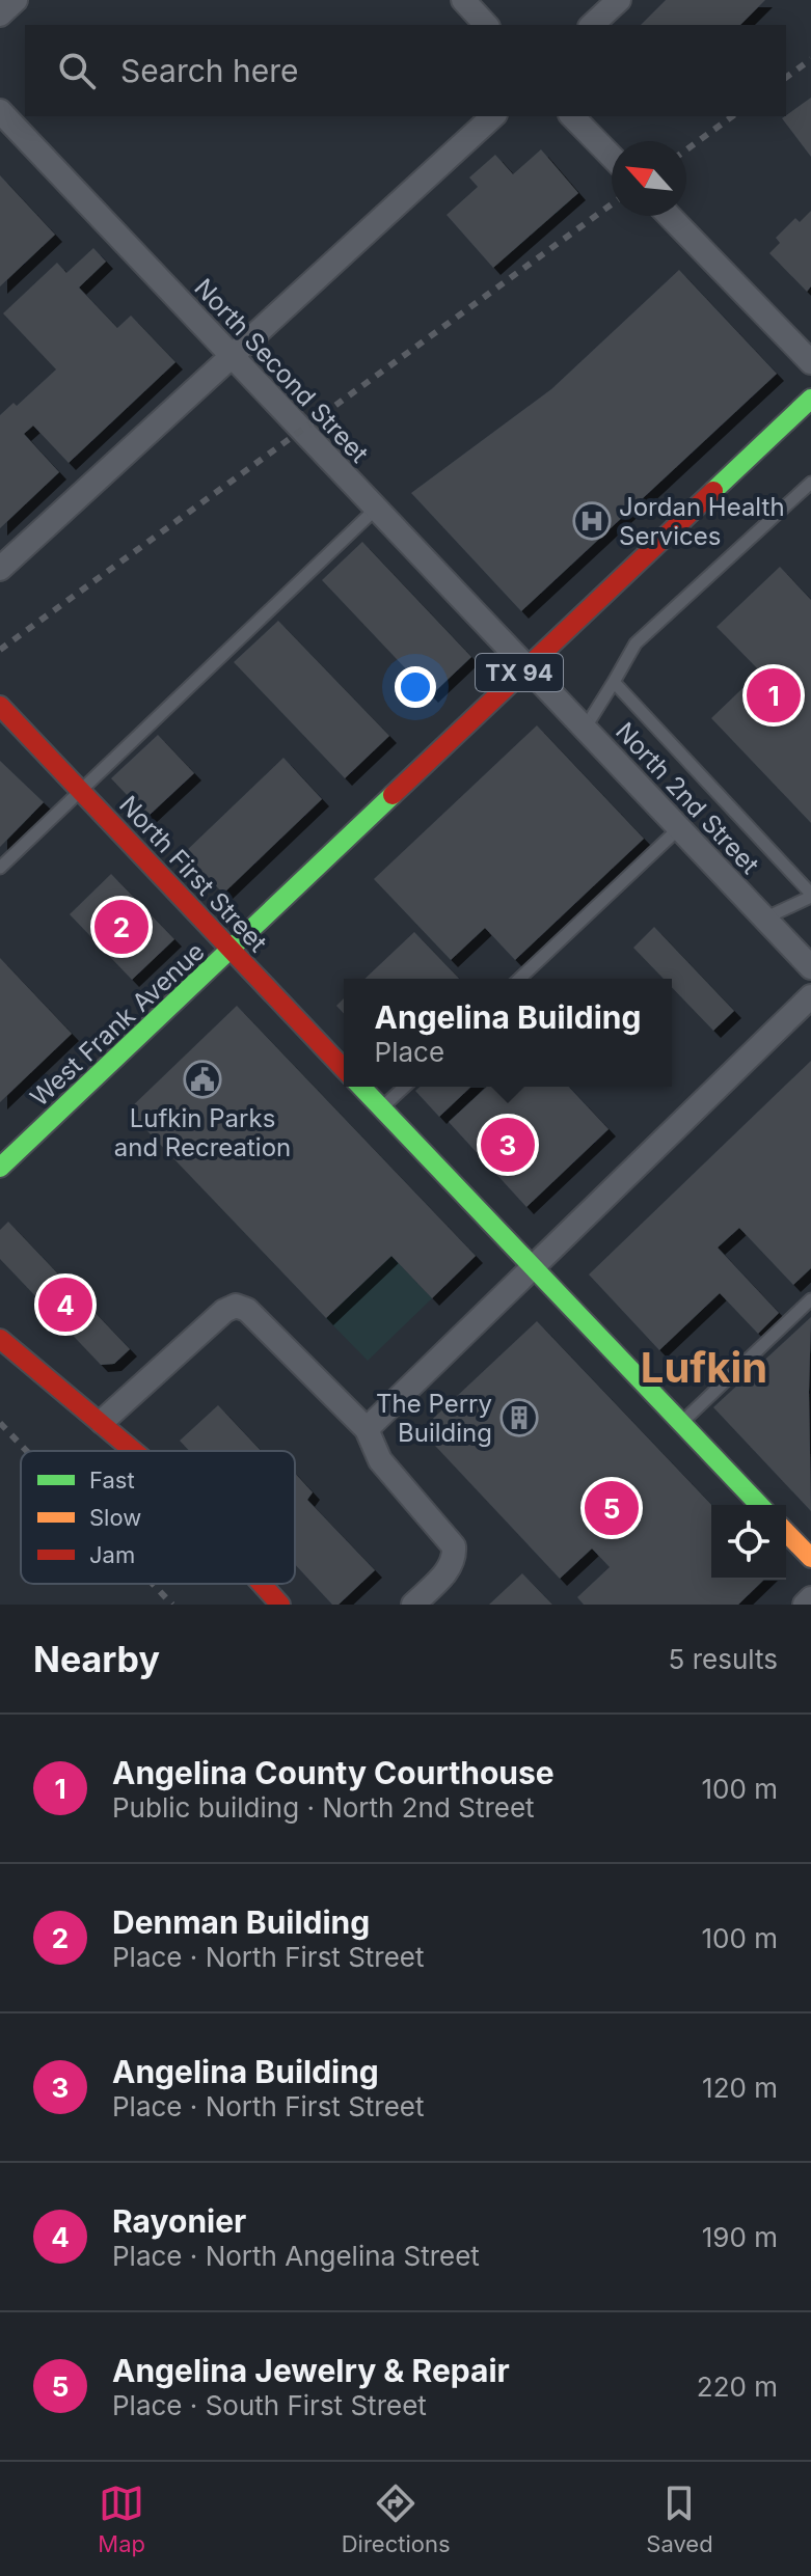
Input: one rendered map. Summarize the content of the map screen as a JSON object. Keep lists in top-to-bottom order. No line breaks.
{"streets":{"main road":["TX 94","North First Street","West Frank Avenue"],"street":["North Second Street","North 2nd Street"]},"crossings":[["North Second Street","TX 94"],["North Second Street","North 2nd Street"],["TX 94","North 2nd Street"],["TX 94","North First Street"],["TX 94","West Frank Avenue"],["North First Street","West Frank Avenue"]],"districts":["Lufkin"],"places":{"hospital":["Jordan Health Services"],"public building":["Lufkin Parks and Recreation"],"building":["The Perry Building"]},"legend":["Fast","Slow","Jam"],"north":"top left","page":{"search":"Search here","pins":["1","2","3","4","5"],"popup":["Angelina Building","Place"],"heading":["Nearby","5 results"],"list":[{"mark":"1","name":"Angelina County Courthouse","note":"Public building · North 2nd Street","value":"100 m"},{"mark":"2","name":"Denman Building","note":"Place · North First Street","value":"100 m"},{"mark":"3","name":"Angelina Building","note":"Place · North First Street","value":"120 m"},{"mark":"4","name":"Rayonier","note":"Place · North Angelina Street","value":"190 m"},{"mark":"5","name":"Angelina Jewelry & Repair","note":"Place · South First Street","value":"220 m"}],"nav":["Map","Directions","Saved"]}}
